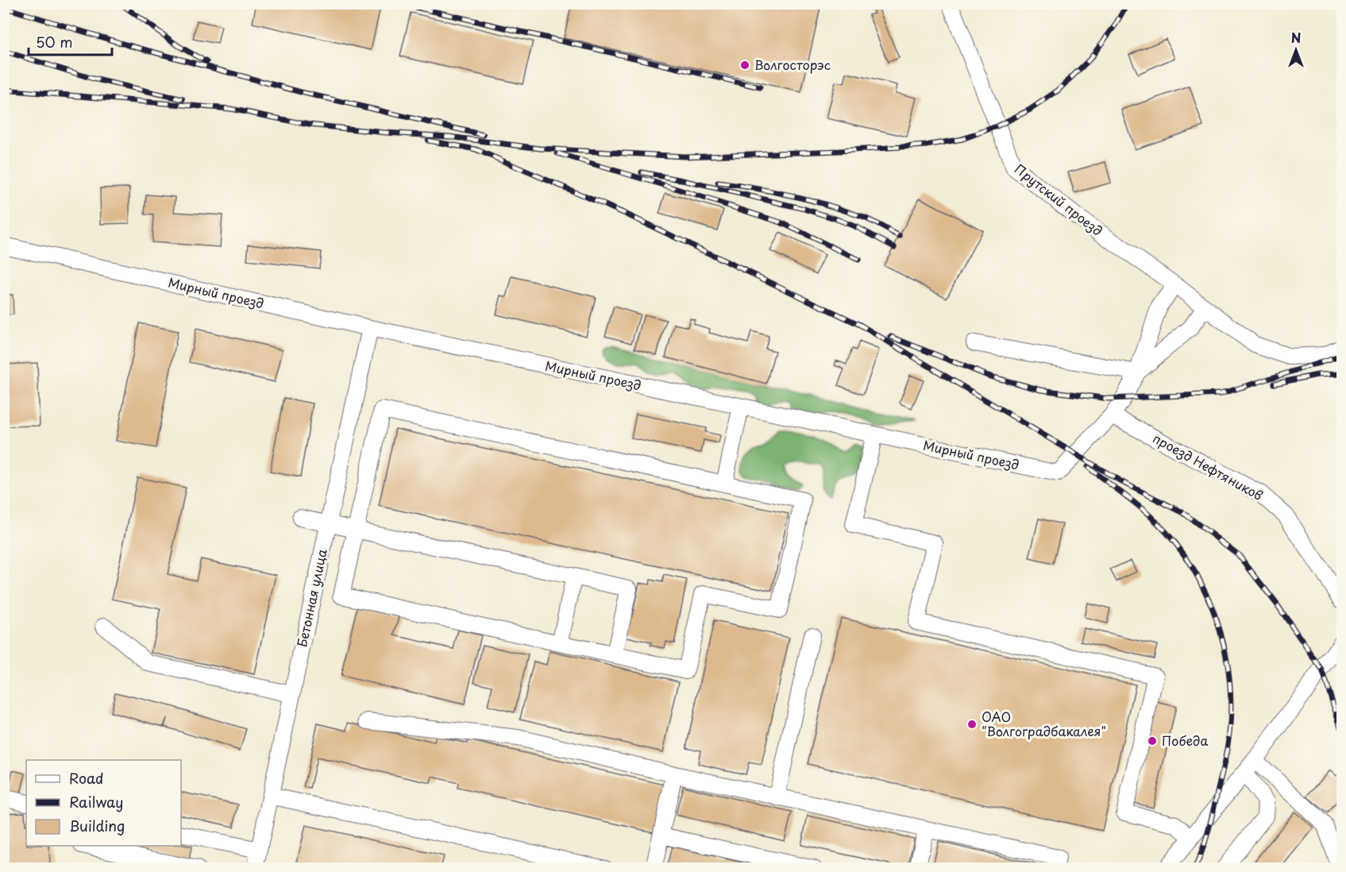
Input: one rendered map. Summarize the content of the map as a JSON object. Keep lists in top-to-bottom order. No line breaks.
{"streets":{"street":["Прутский проезд","Мирный проезд","проезд Нефтяников","Бетонная улица"]},"crossings":[["Мирный проезд","проезд Нефтяников"],["Мирный проезд","Бетонная улица"]],"places":["Волгосторэс","ОАО \"Волгоградбакалея\"","Победа"],"legend":["Road","Railway","Building"],"scale_bar":"50 m","north":"top"}
